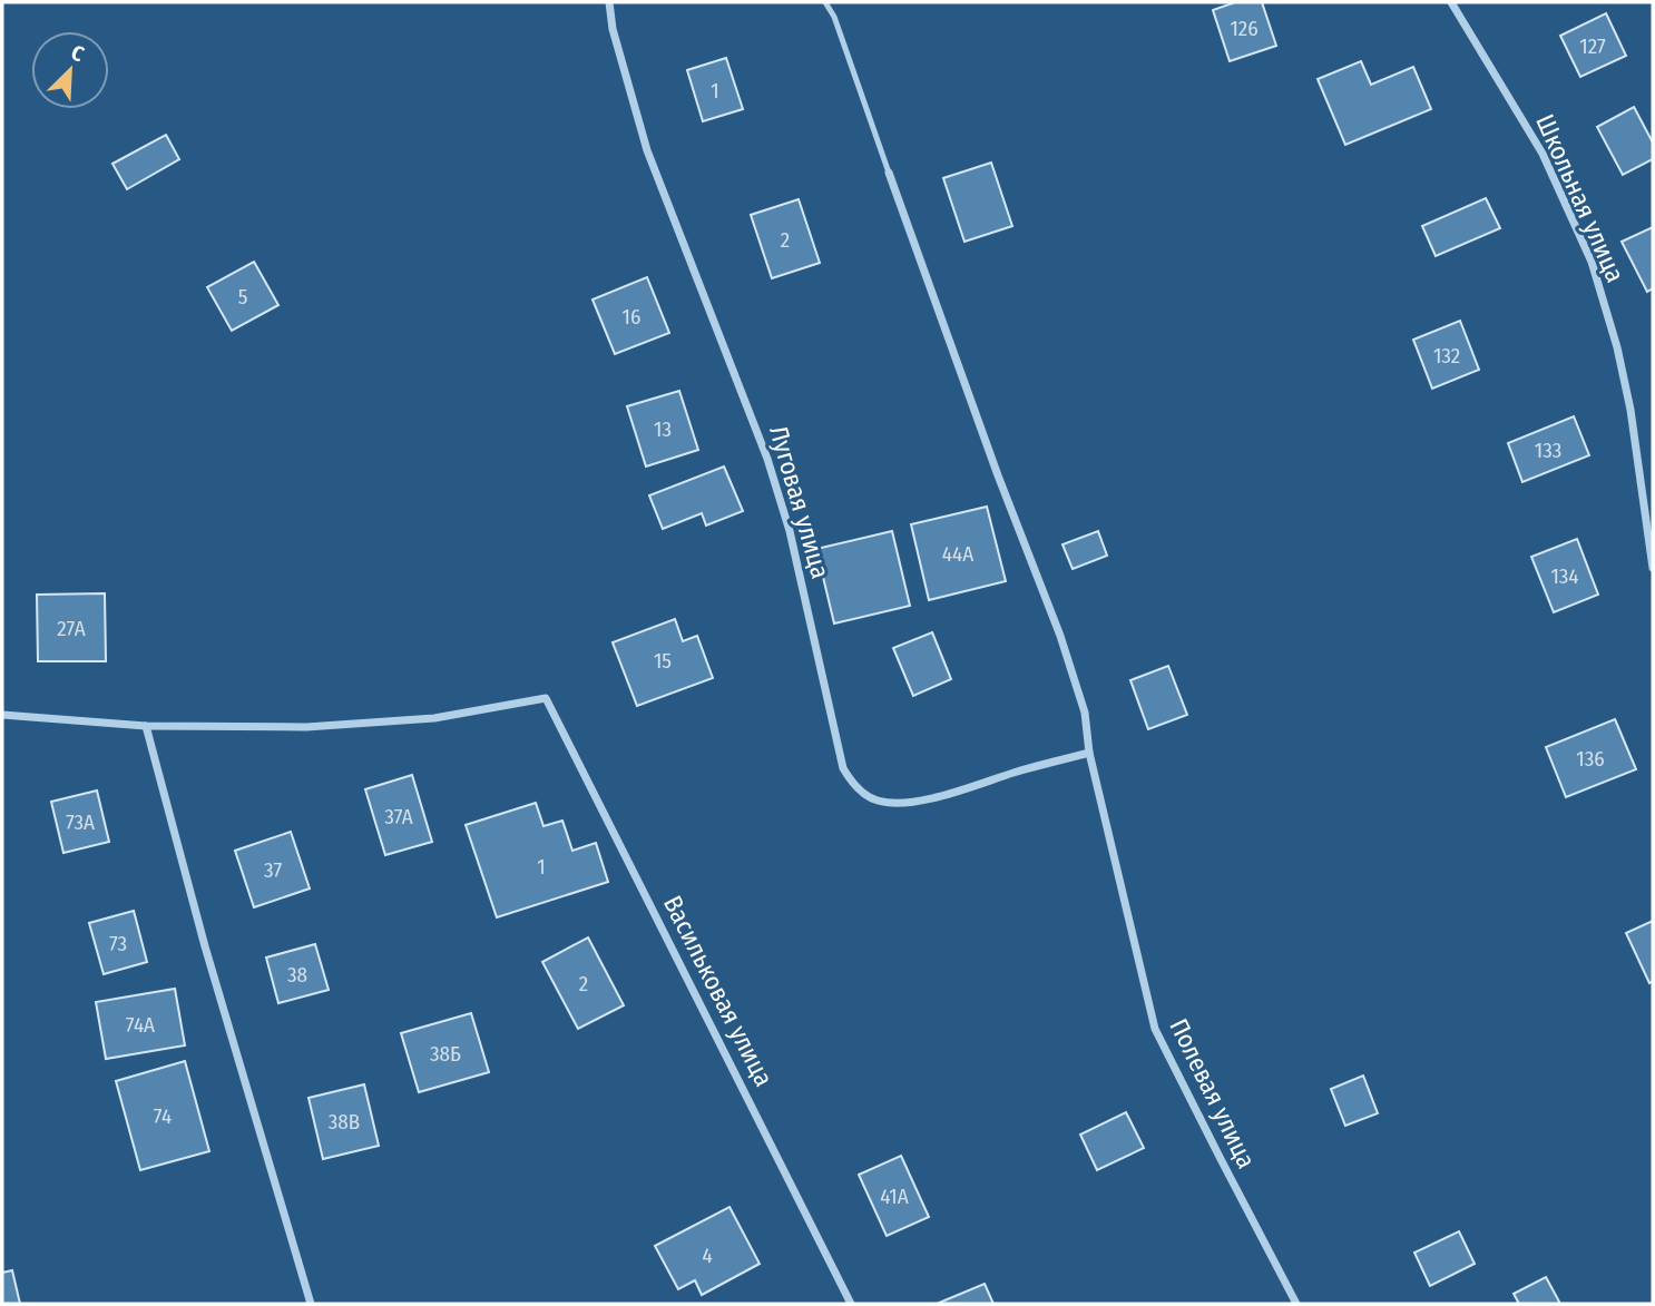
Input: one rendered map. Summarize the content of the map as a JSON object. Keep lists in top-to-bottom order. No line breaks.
{"streets":{"street":["Школьная улица","Луговая улица","Васильковая улица","Полевая улица"]},"crossings":[["Луговая улица","Полевая улица"]],"house_numbers":["126","127","1","2","5","16","132","13","133","44А","134","27А","15","136","37А","73А","1","37","73","38","2","74А","38Б","74","38В","41А","4"],"north":"top right"}
